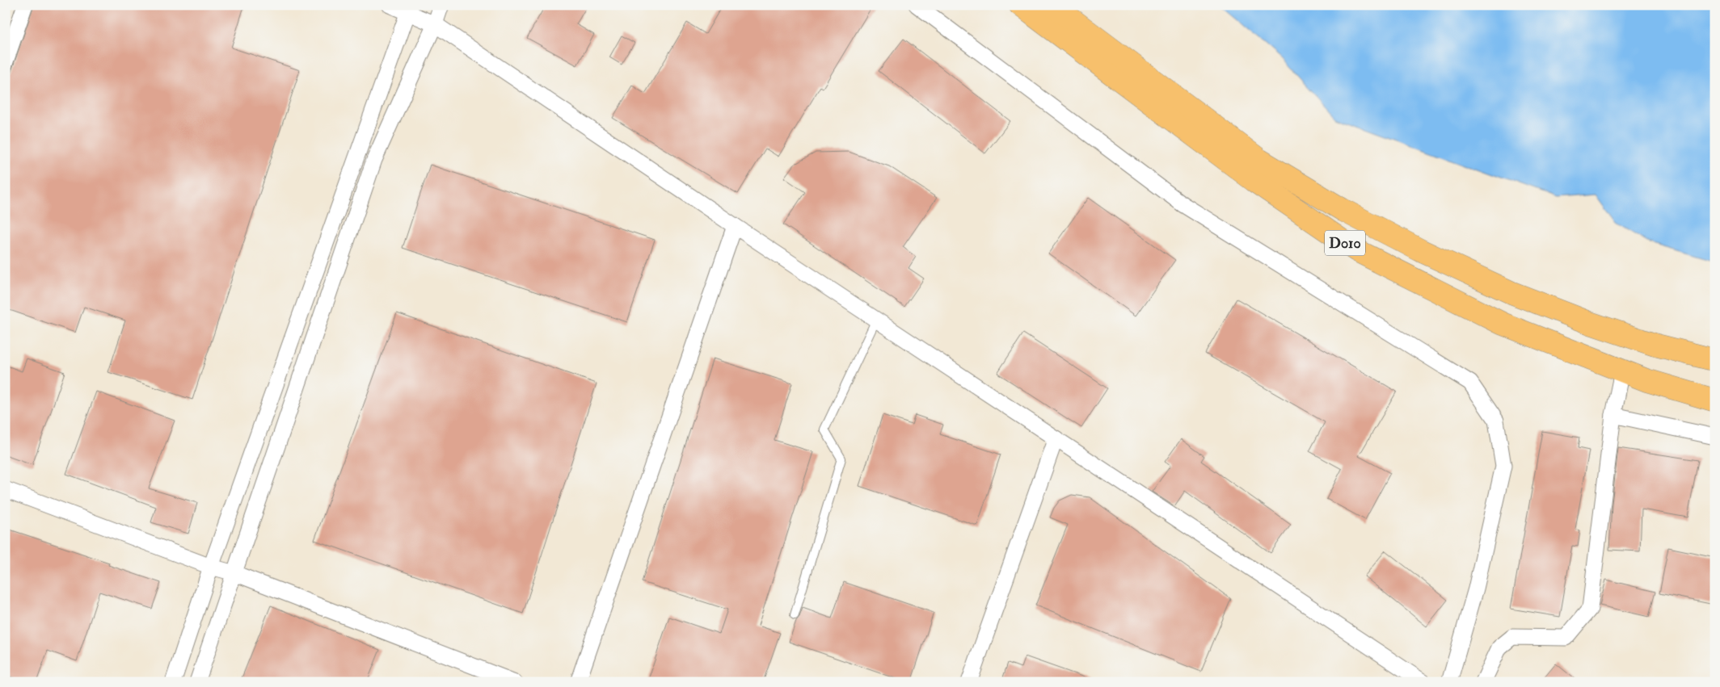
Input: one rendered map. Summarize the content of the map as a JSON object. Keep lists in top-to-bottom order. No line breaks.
{"streets":{"highway":["D010"]}}
